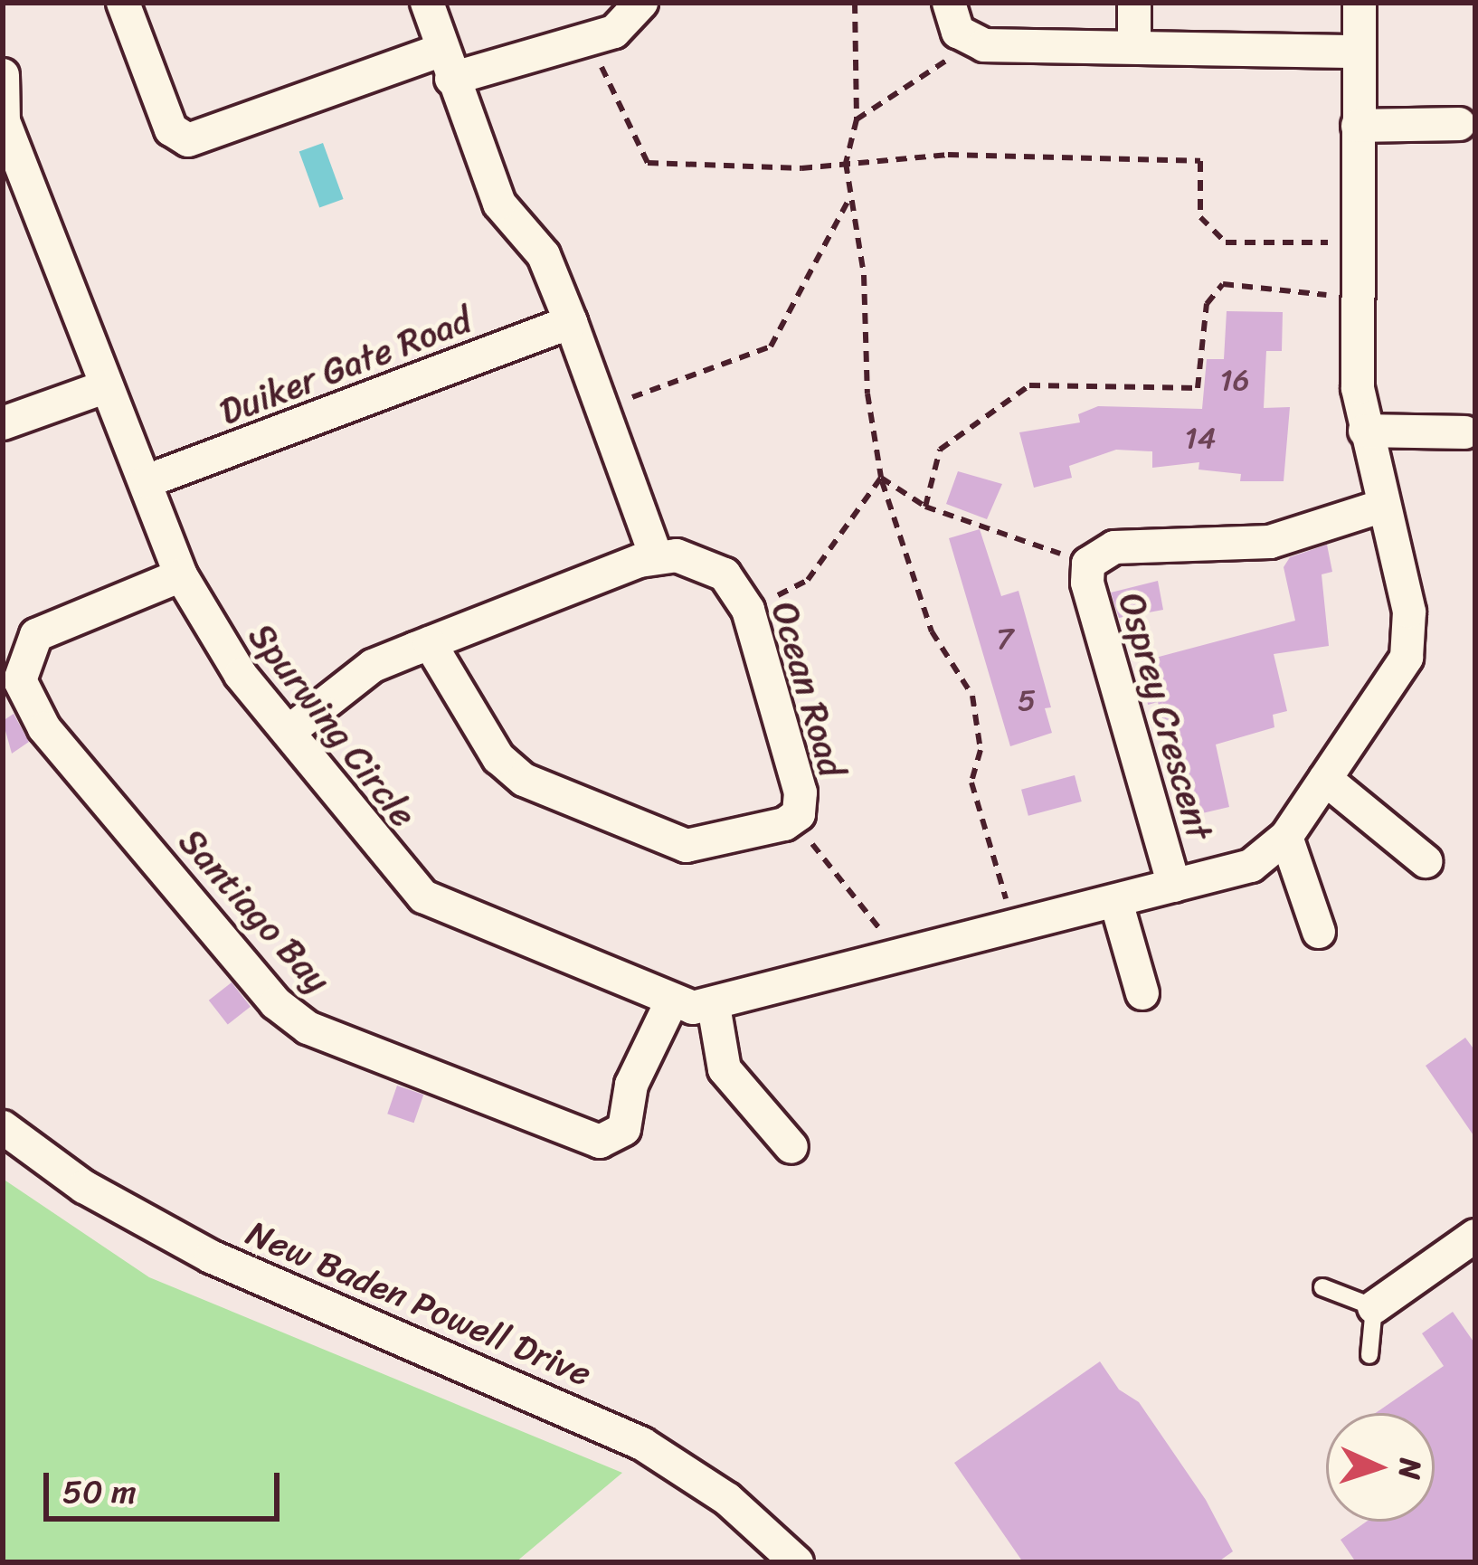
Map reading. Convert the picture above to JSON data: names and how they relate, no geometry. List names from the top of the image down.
{
  "streets": {
    "street": [
      "Duiker Gate Road",
      "Ocean Road",
      "Osprey Crescent",
      "Spurwing Circle",
      "Santiago Bay",
      "New Baden Powell Drive"
    ]
  },
  "crossings": [
    ["Duiker Gate Road", "Spurwing Circle"],
    ["Osprey Crescent", "Spurwing Circle"],
    ["Spurwing Circle", "Santiago Bay"]
  ],
  "house_numbers": [
    "16",
    "14",
    "7",
    "5"
  ],
  "scale_bar": "50 m",
  "north": "right"
}
